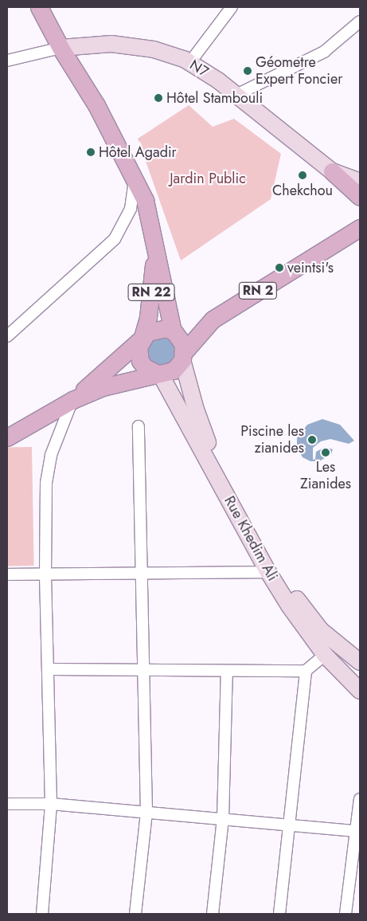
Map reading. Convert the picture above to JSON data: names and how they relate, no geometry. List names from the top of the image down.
{
  "streets": {
    "main road": [
      "N7",
      "RN 2",
      "RN 22",
      "Rue Khedim Ali"
    ]
  },
  "crossings": [
    ["N7", "RN 22"],
    ["RN 2", "RN 22"],
    ["RN 2", "Rue Khedim Ali"],
    ["RN 22", "Rue Khedim Ali"]
  ],
  "parks": ["Jardin Public"],
  "places": [
    "Géometre Expert Foncier",
    "Hôtel Stambouli",
    "Hôtel Agadir",
    "Chekchou",
    "veintsi's",
    "Piscine les zianides",
    "Les Zianides"
  ]
}
